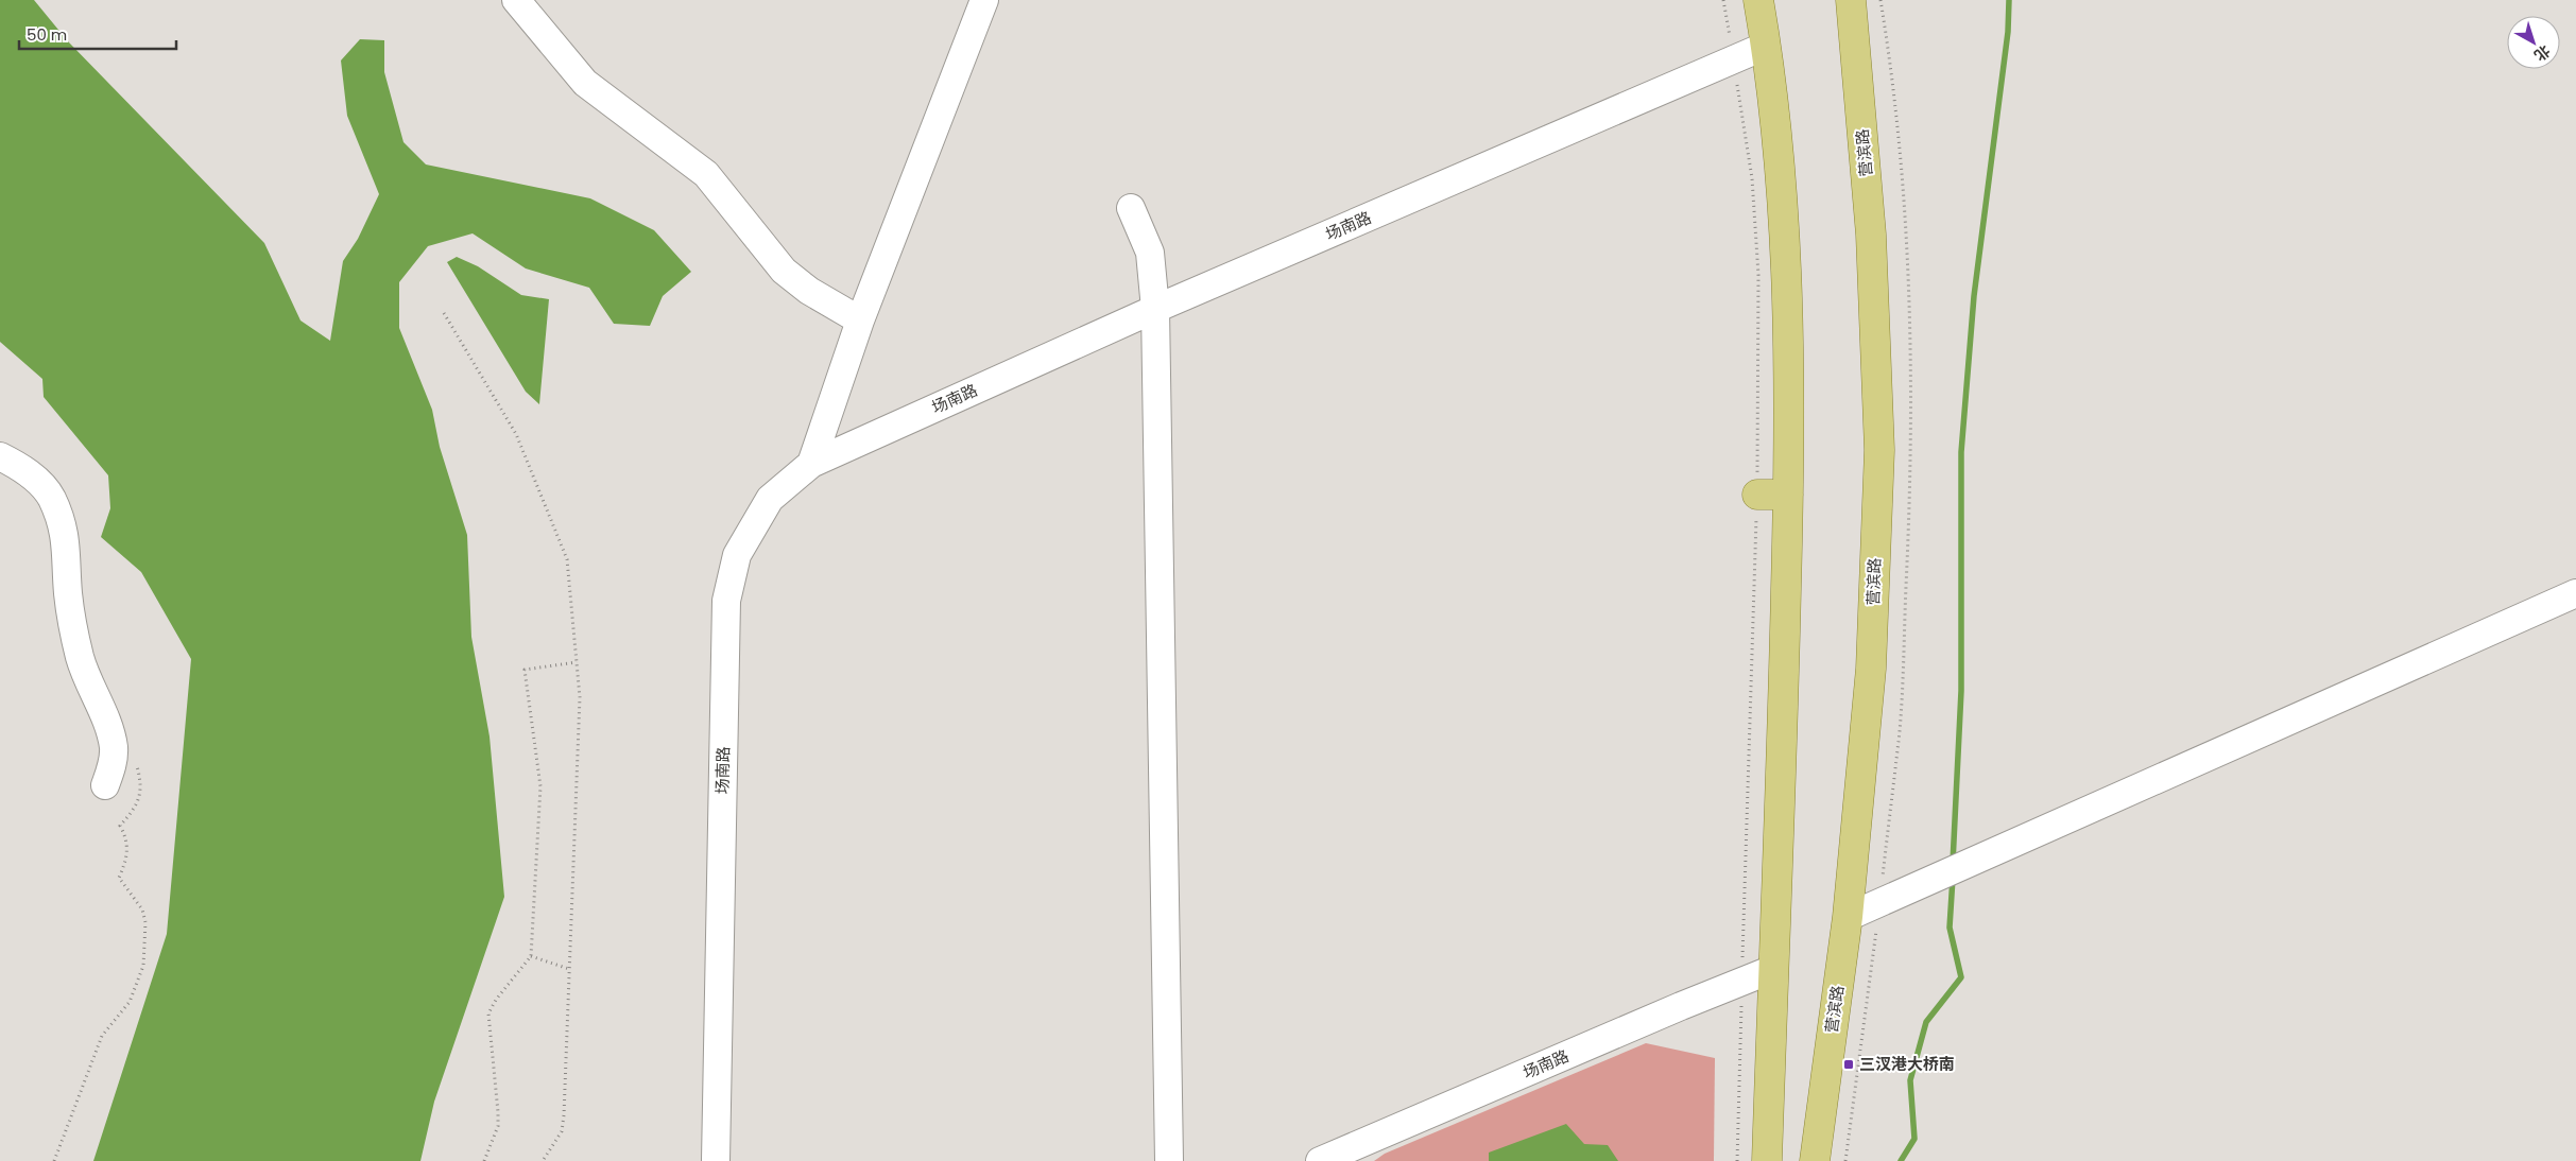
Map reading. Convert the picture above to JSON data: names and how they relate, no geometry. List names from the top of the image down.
{
  "streets": {
    "main road": ["营滨路"],
    "street": ["场南路"]
  },
  "places": {
    "transit": ["三汊港大桥南"]
  },
  "scale_bar": "50 m",
  "north": "bottom right"
}
